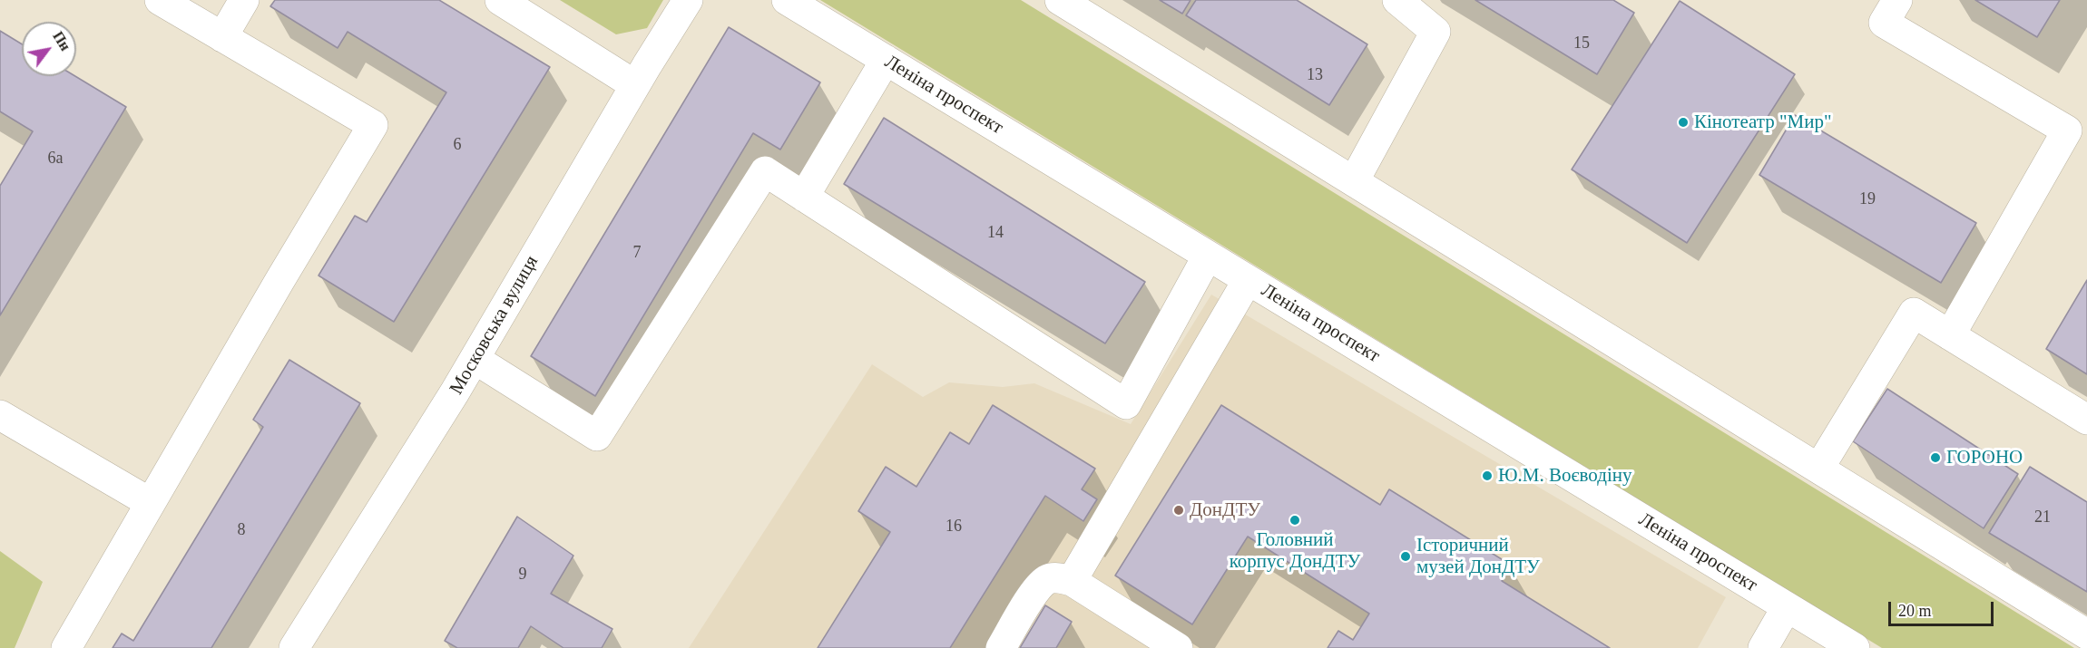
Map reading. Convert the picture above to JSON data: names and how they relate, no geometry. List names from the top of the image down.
{
  "streets": {
    "street": ["Леніна проспект", "Московська вулиця"]
  },
  "places": [
    "Кінотеатр \"Мир\"",
    "ГОРОНО",
    "Ю.М. Воєводіну",
    "ДонДТУ",
    "Головний корпус ДонДТУ",
    "Історичний музей ДонДТУ"
  ],
  "house_numbers": [
    "15",
    "13",
    "6",
    "6а",
    "19",
    "14",
    "7",
    "21",
    "16",
    "8",
    "9"
  ],
  "scale_bar": "20 m",
  "north": "top right"
}
